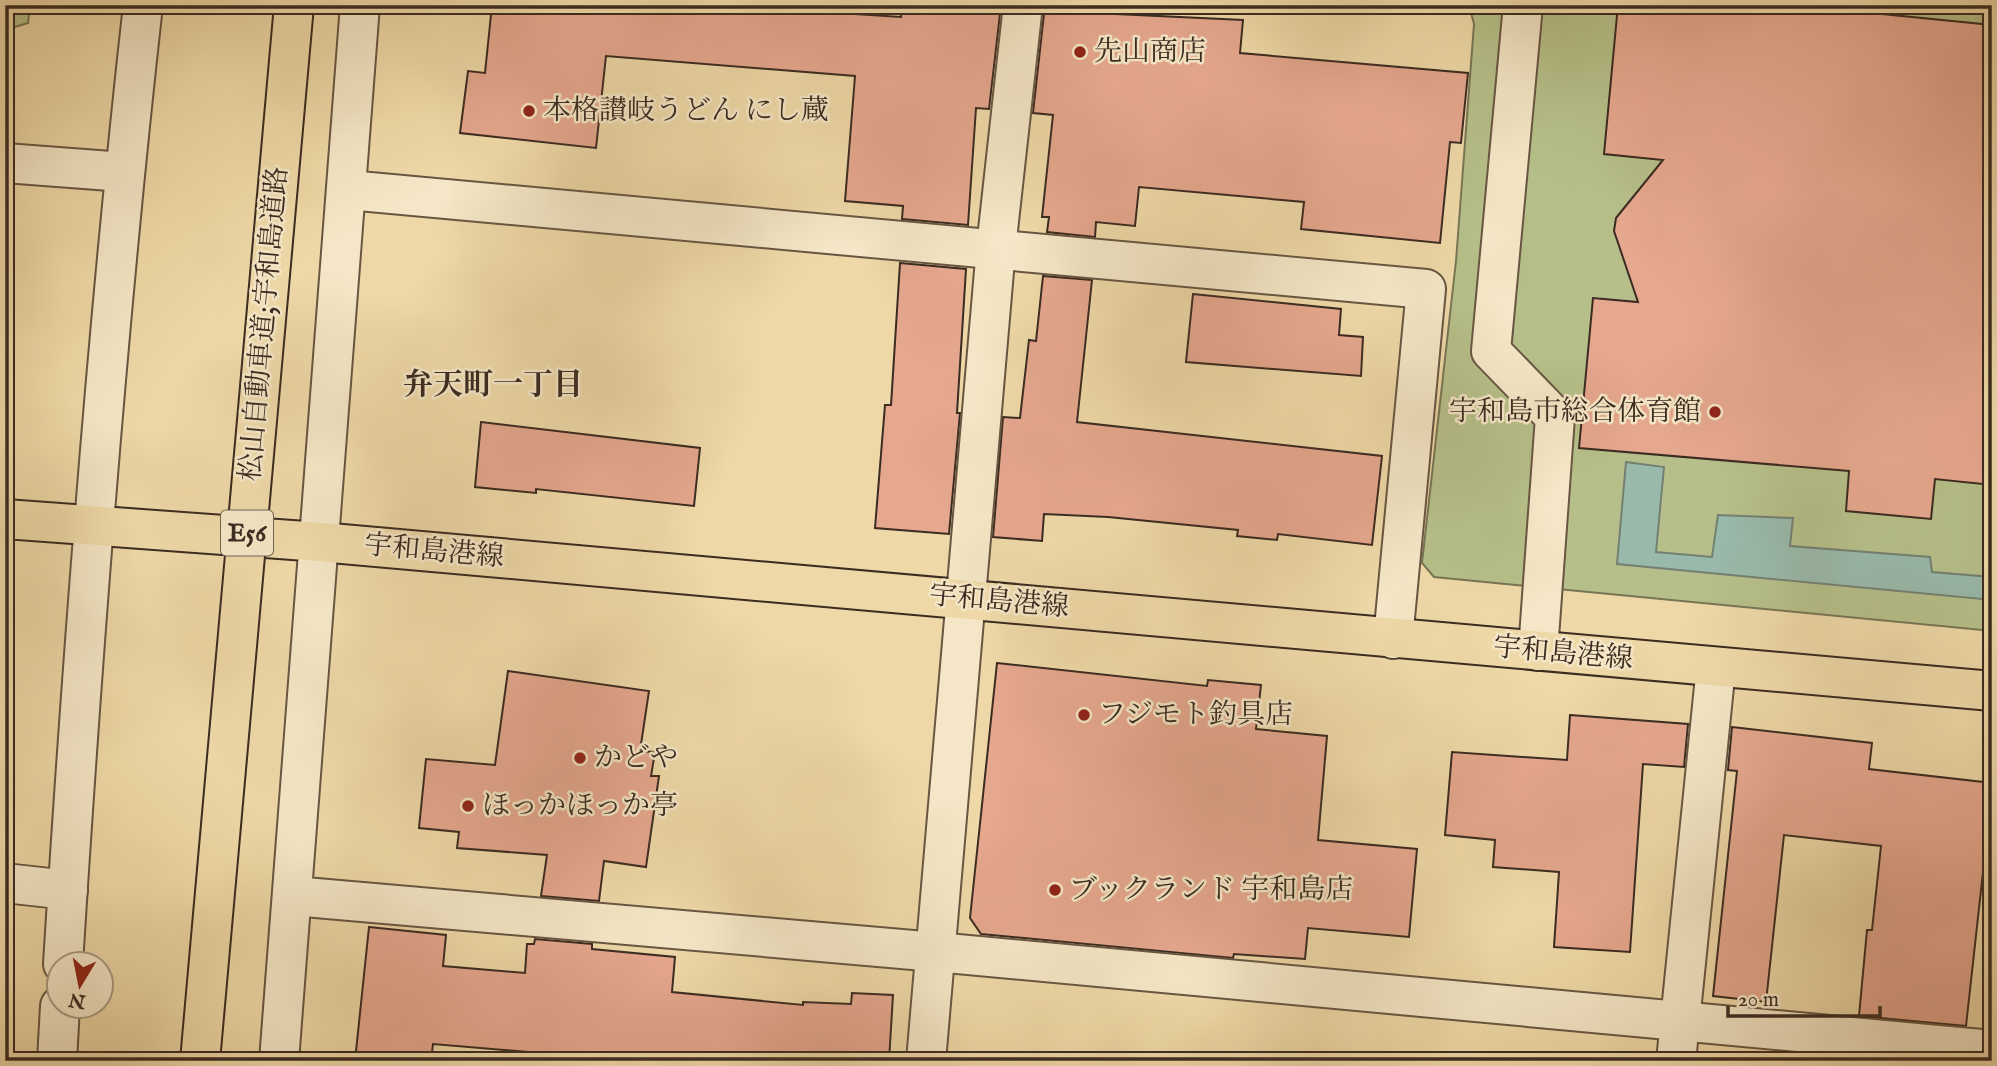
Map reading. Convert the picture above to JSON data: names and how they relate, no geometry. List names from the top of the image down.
{
  "streets": {
    "main road": ["松山自動車道;宇和島道路", "E56", "宇和島港線"]
  },
  "districts": ["弁天町一丁目"],
  "places": [
    "先山商店",
    "本格讃岐うどん にし蔵",
    "宇和島市総合体育館",
    "フジモト釣具店",
    "かどや",
    "ほっかほっか亭",
    "ブックランド 宇和島店"
  ],
  "scale_bar": "20 m",
  "north": "bottom"
}
